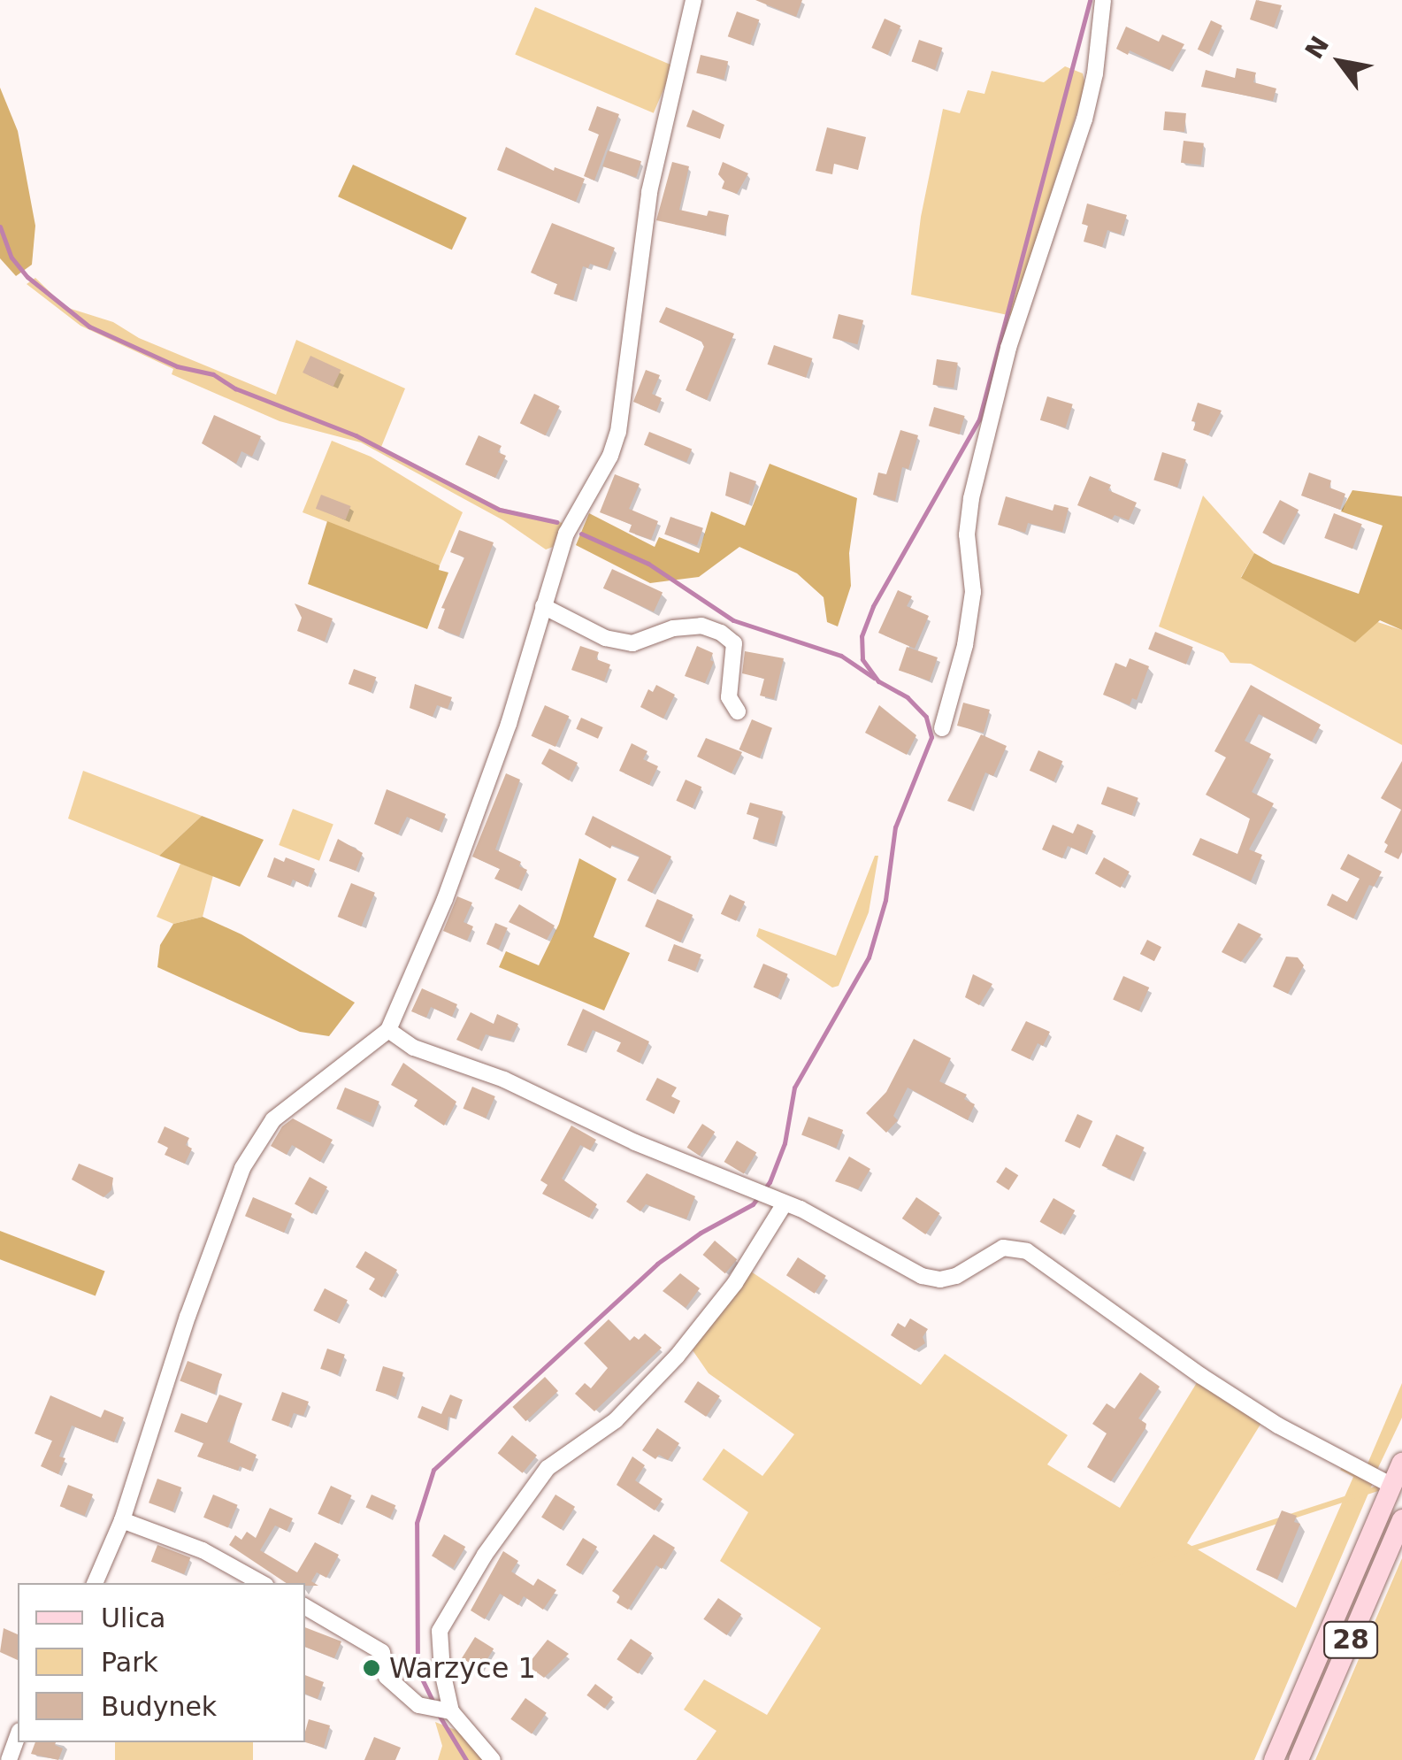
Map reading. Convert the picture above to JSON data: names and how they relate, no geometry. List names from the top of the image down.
{
  "streets": {
    "main road": ["28"]
  },
  "places": ["Warzyce 1"],
  "legend": ["Ulica", "Park", "Budynek"],
  "north": "top left"
}
